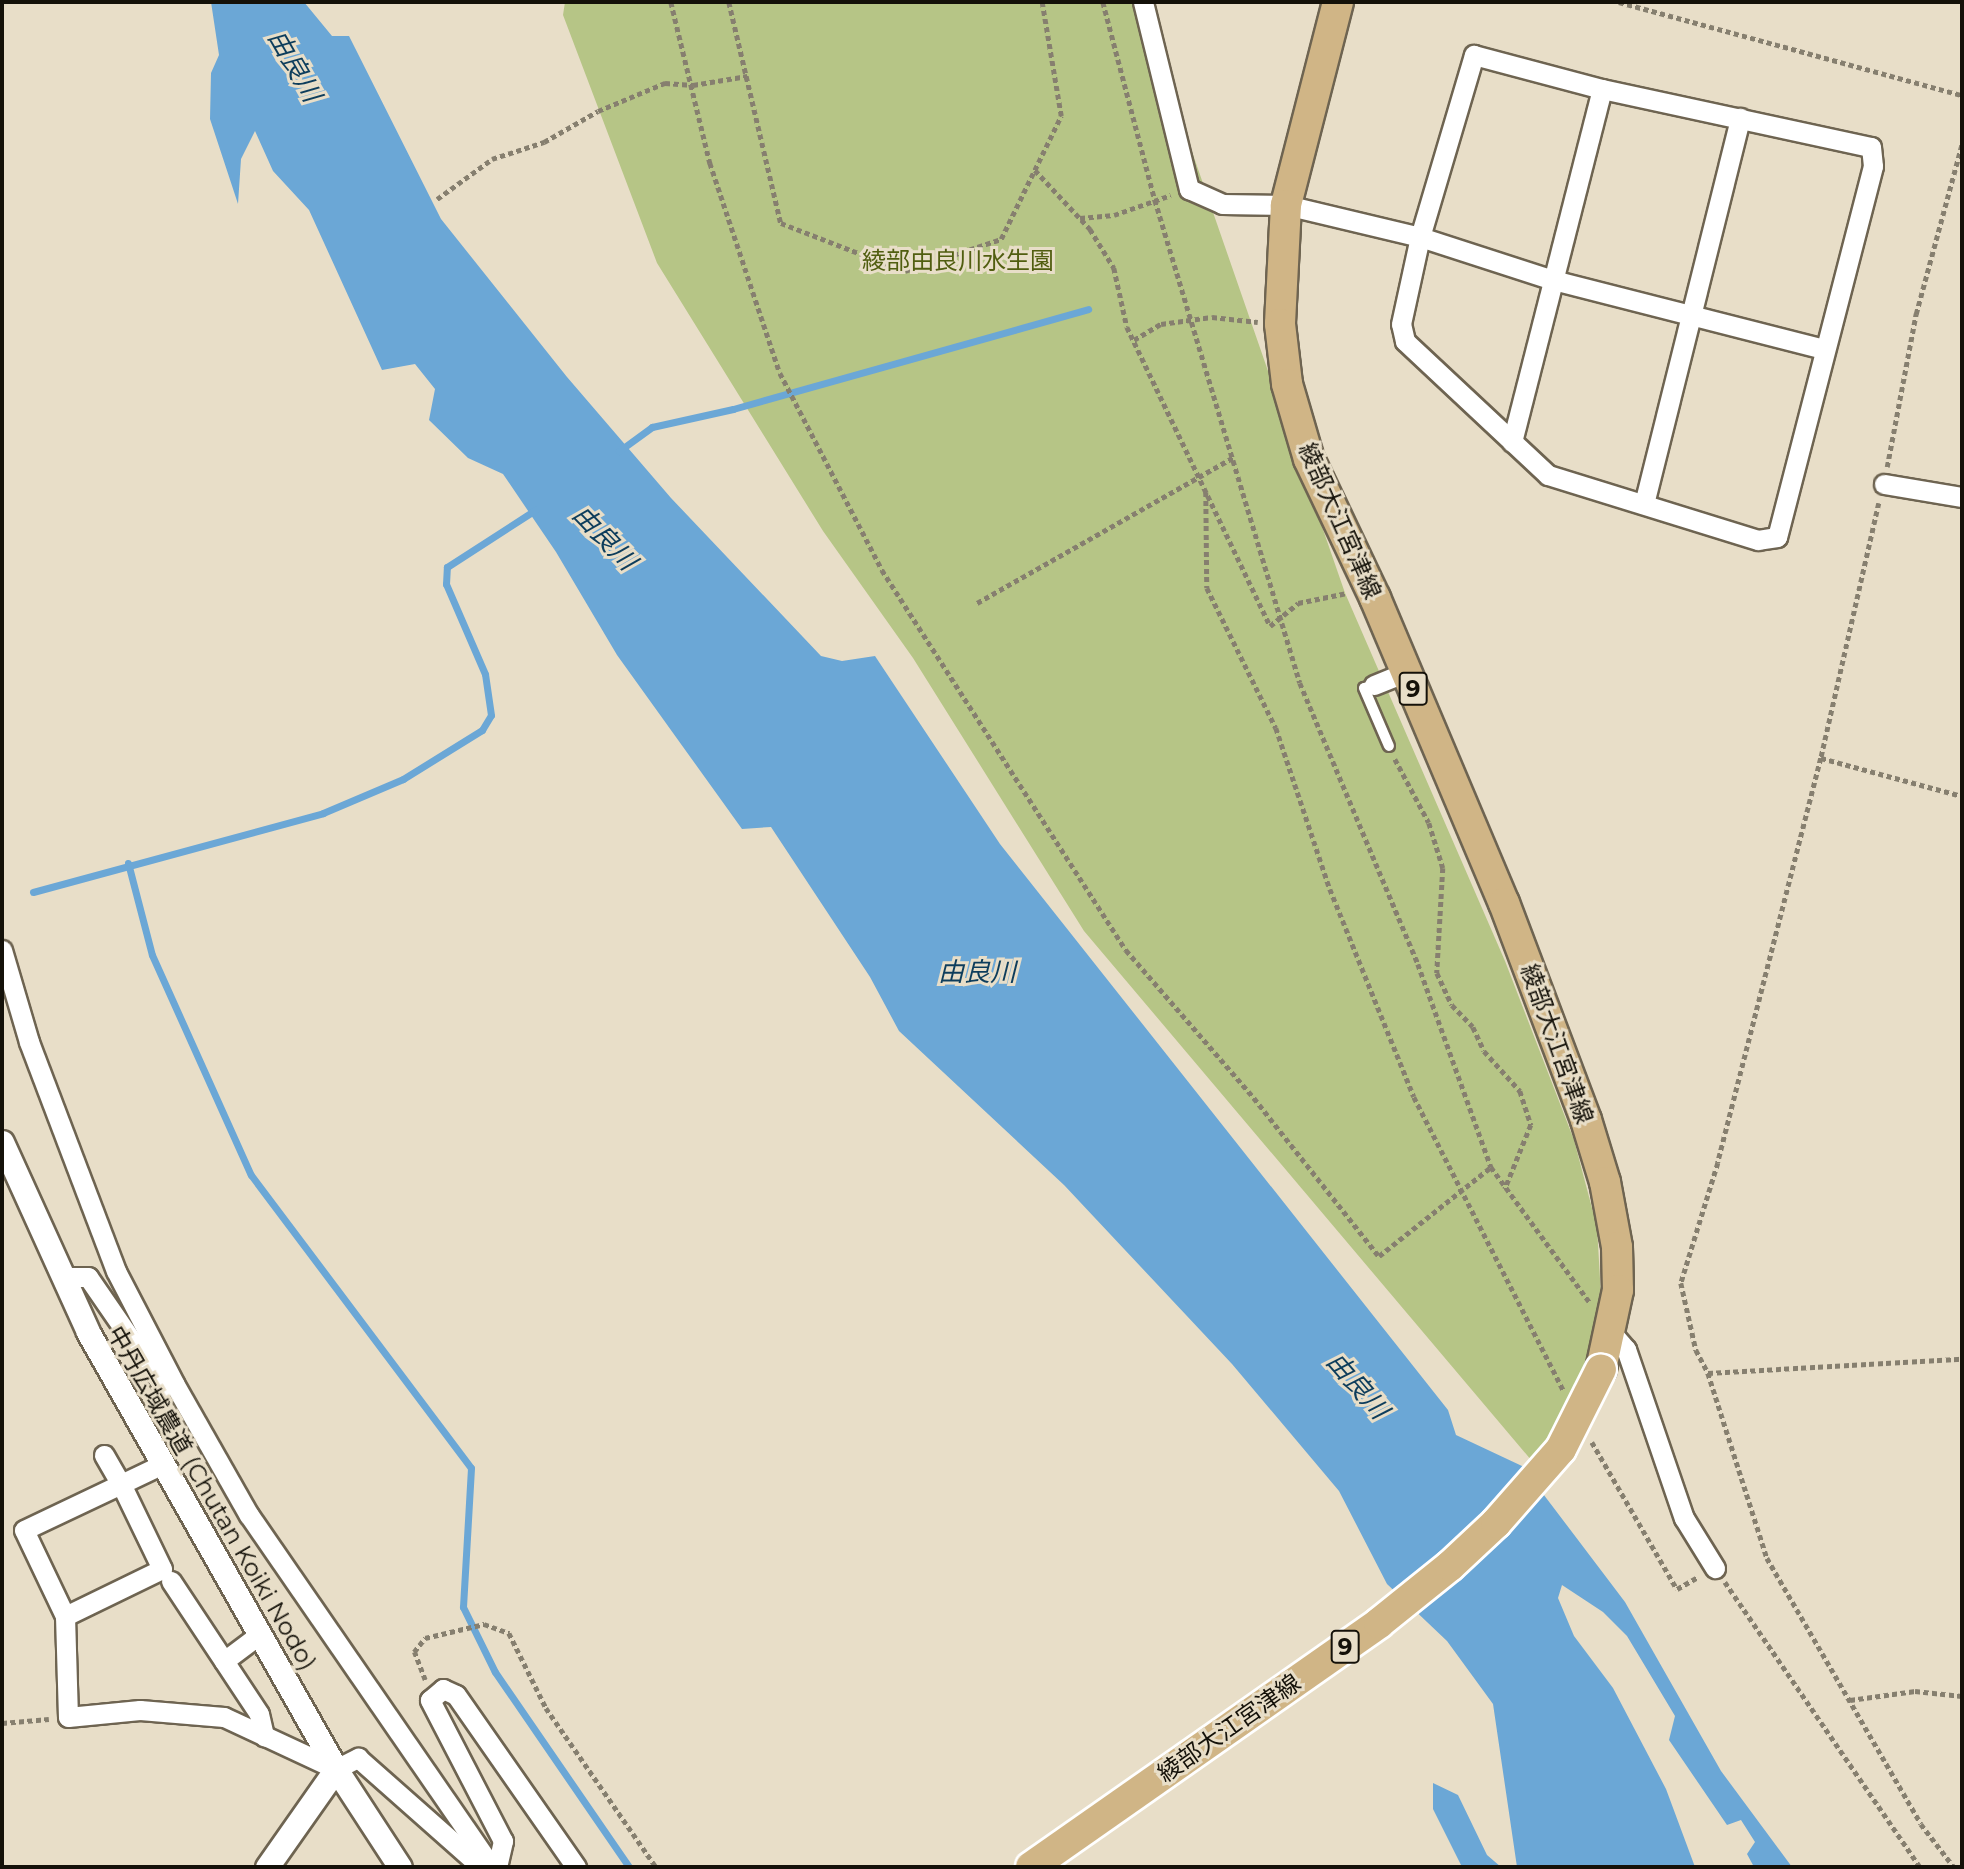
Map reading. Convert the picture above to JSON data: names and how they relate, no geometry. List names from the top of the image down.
{
  "streets": {
    "main road": ["綾部大江宮津線", "9"],
    "street": ["中丹広域農道 (Chutan Koiki Nodo)"]
  },
  "water": ["由良川"],
  "parks": ["綾部由良川水生園"]
}
